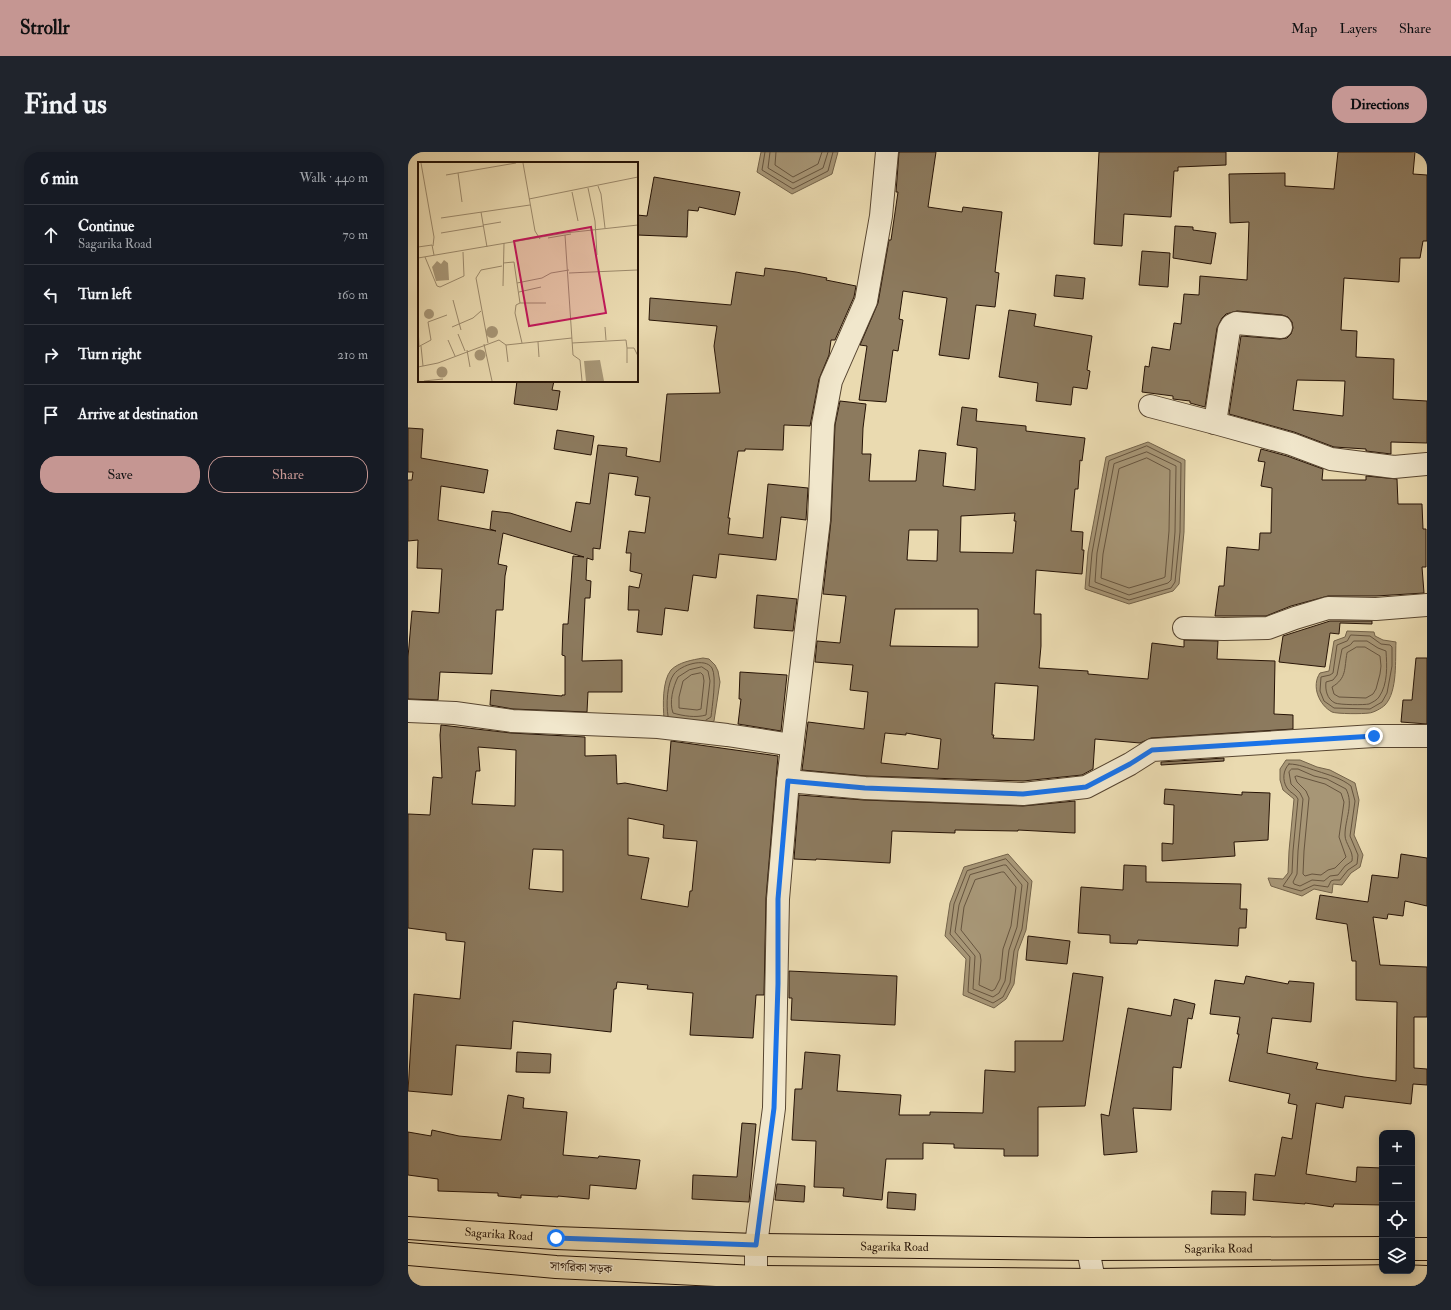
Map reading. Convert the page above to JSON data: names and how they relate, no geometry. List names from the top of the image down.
{
  "streets": {
    "main road": ["Sagarika Road", "সাগরিকা সড়ক"]
  },
  "page": {
    "header": "Strollr",
    "nav": ["Map", "Layers", "Share"],
    "buttons": [
      "Directions",
      ["Save", "Share"]
    ],
    "title": "Find us",
    "heading": ["6 min", "Walk · 440 m"],
    "list": [
      ["Continue", "Sagarika Road", "70 m"],
      ["Turn left", "160 m"],
      ["Turn right", "210 m"],
      "Arrive at destination"
    ],
    "map_buttons": ["+", "−"]
  }
}
